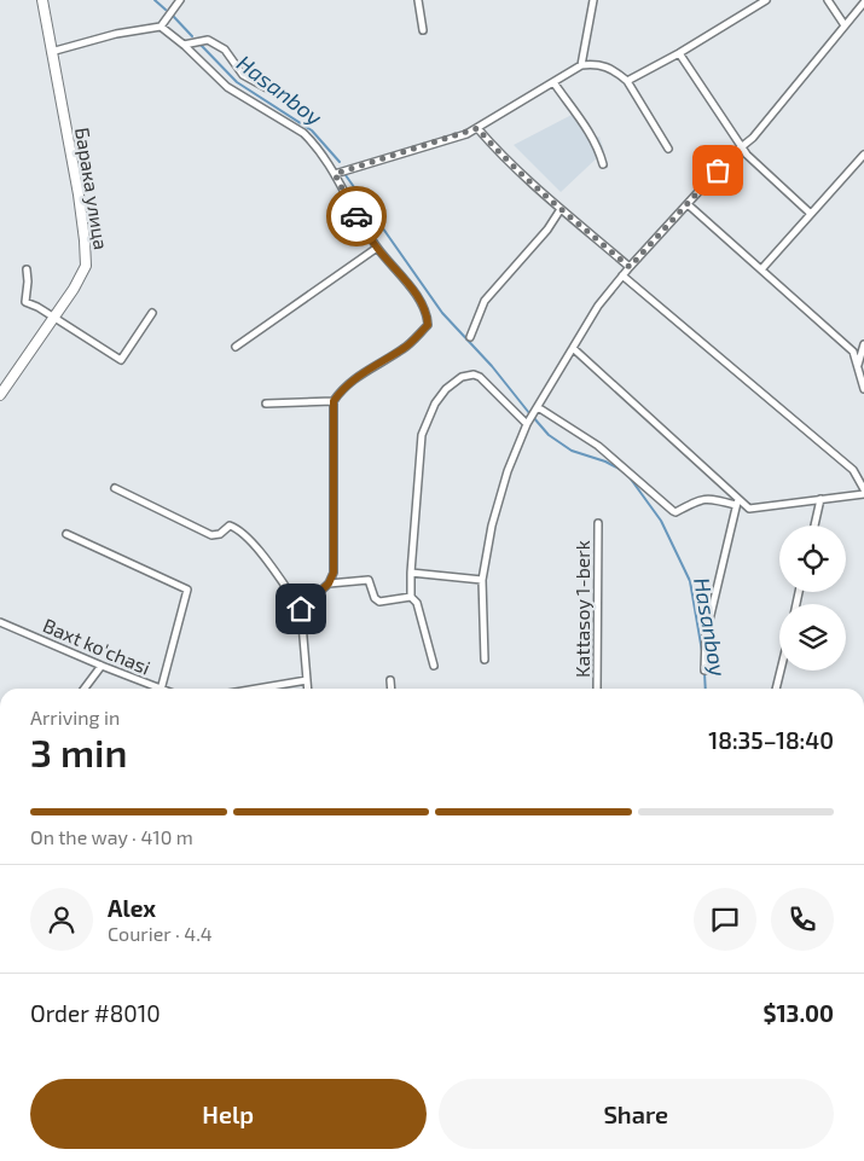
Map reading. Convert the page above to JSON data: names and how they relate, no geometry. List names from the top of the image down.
{
  "streets": {
    "main road": ["Барака улица"],
    "street": ["Kattasoy 1-berk", "Baxt ko'chasi"]
  },
  "water": ["Hasanboy"],
  "page": {
    "heading": ["3 min", "Arriving in", "18:35–18:40"],
    "panel": [
      "Alex",
      "Courier · 4.4",
      "Order #8010",
      "$13.00"
    ],
    "bar": "On the way · 410 m",
    "buttons": ["Help", "Share"]
  }
}
